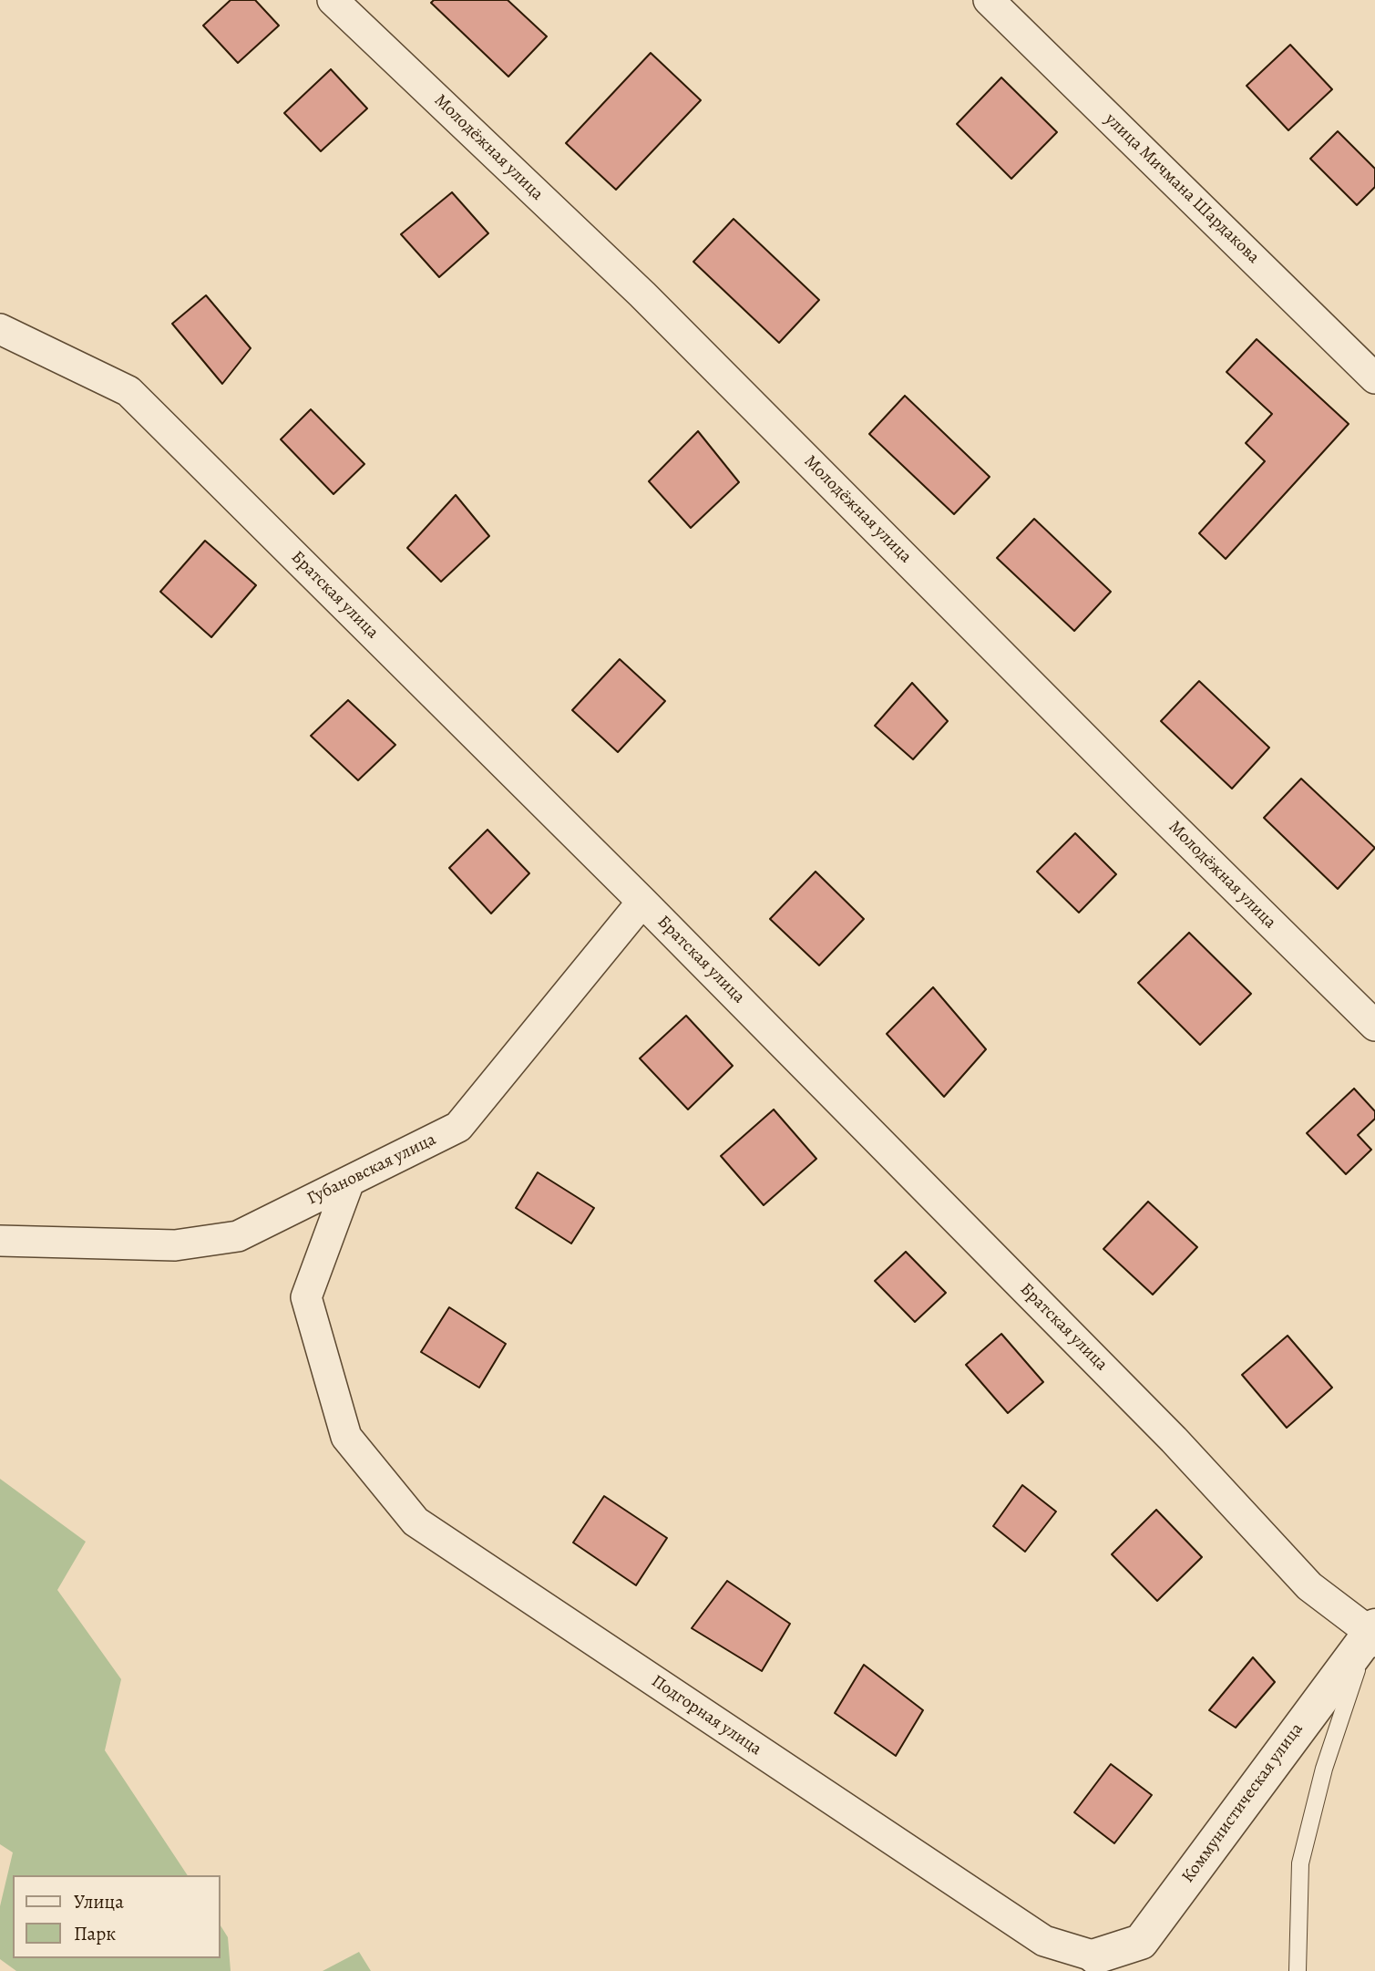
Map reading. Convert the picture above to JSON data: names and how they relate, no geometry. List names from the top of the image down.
{
  "streets": {
    "street": [
      "Молодёжная улица",
      "улица Мичмана Шардакова",
      "Братская улица",
      "Губановская улица",
      "Подгорная улица",
      "Коммунистическая улица"
    ]
  },
  "crossings": [
    ["Братская улица", "Губановская улица"],
    ["Братская улица", "Коммунистическая улица"],
    ["Губановская улица", "Подгорная улица"],
    ["Подгорная улица", "Коммунистическая улица"]
  ],
  "legend": ["Улица", "Парк"]
}
